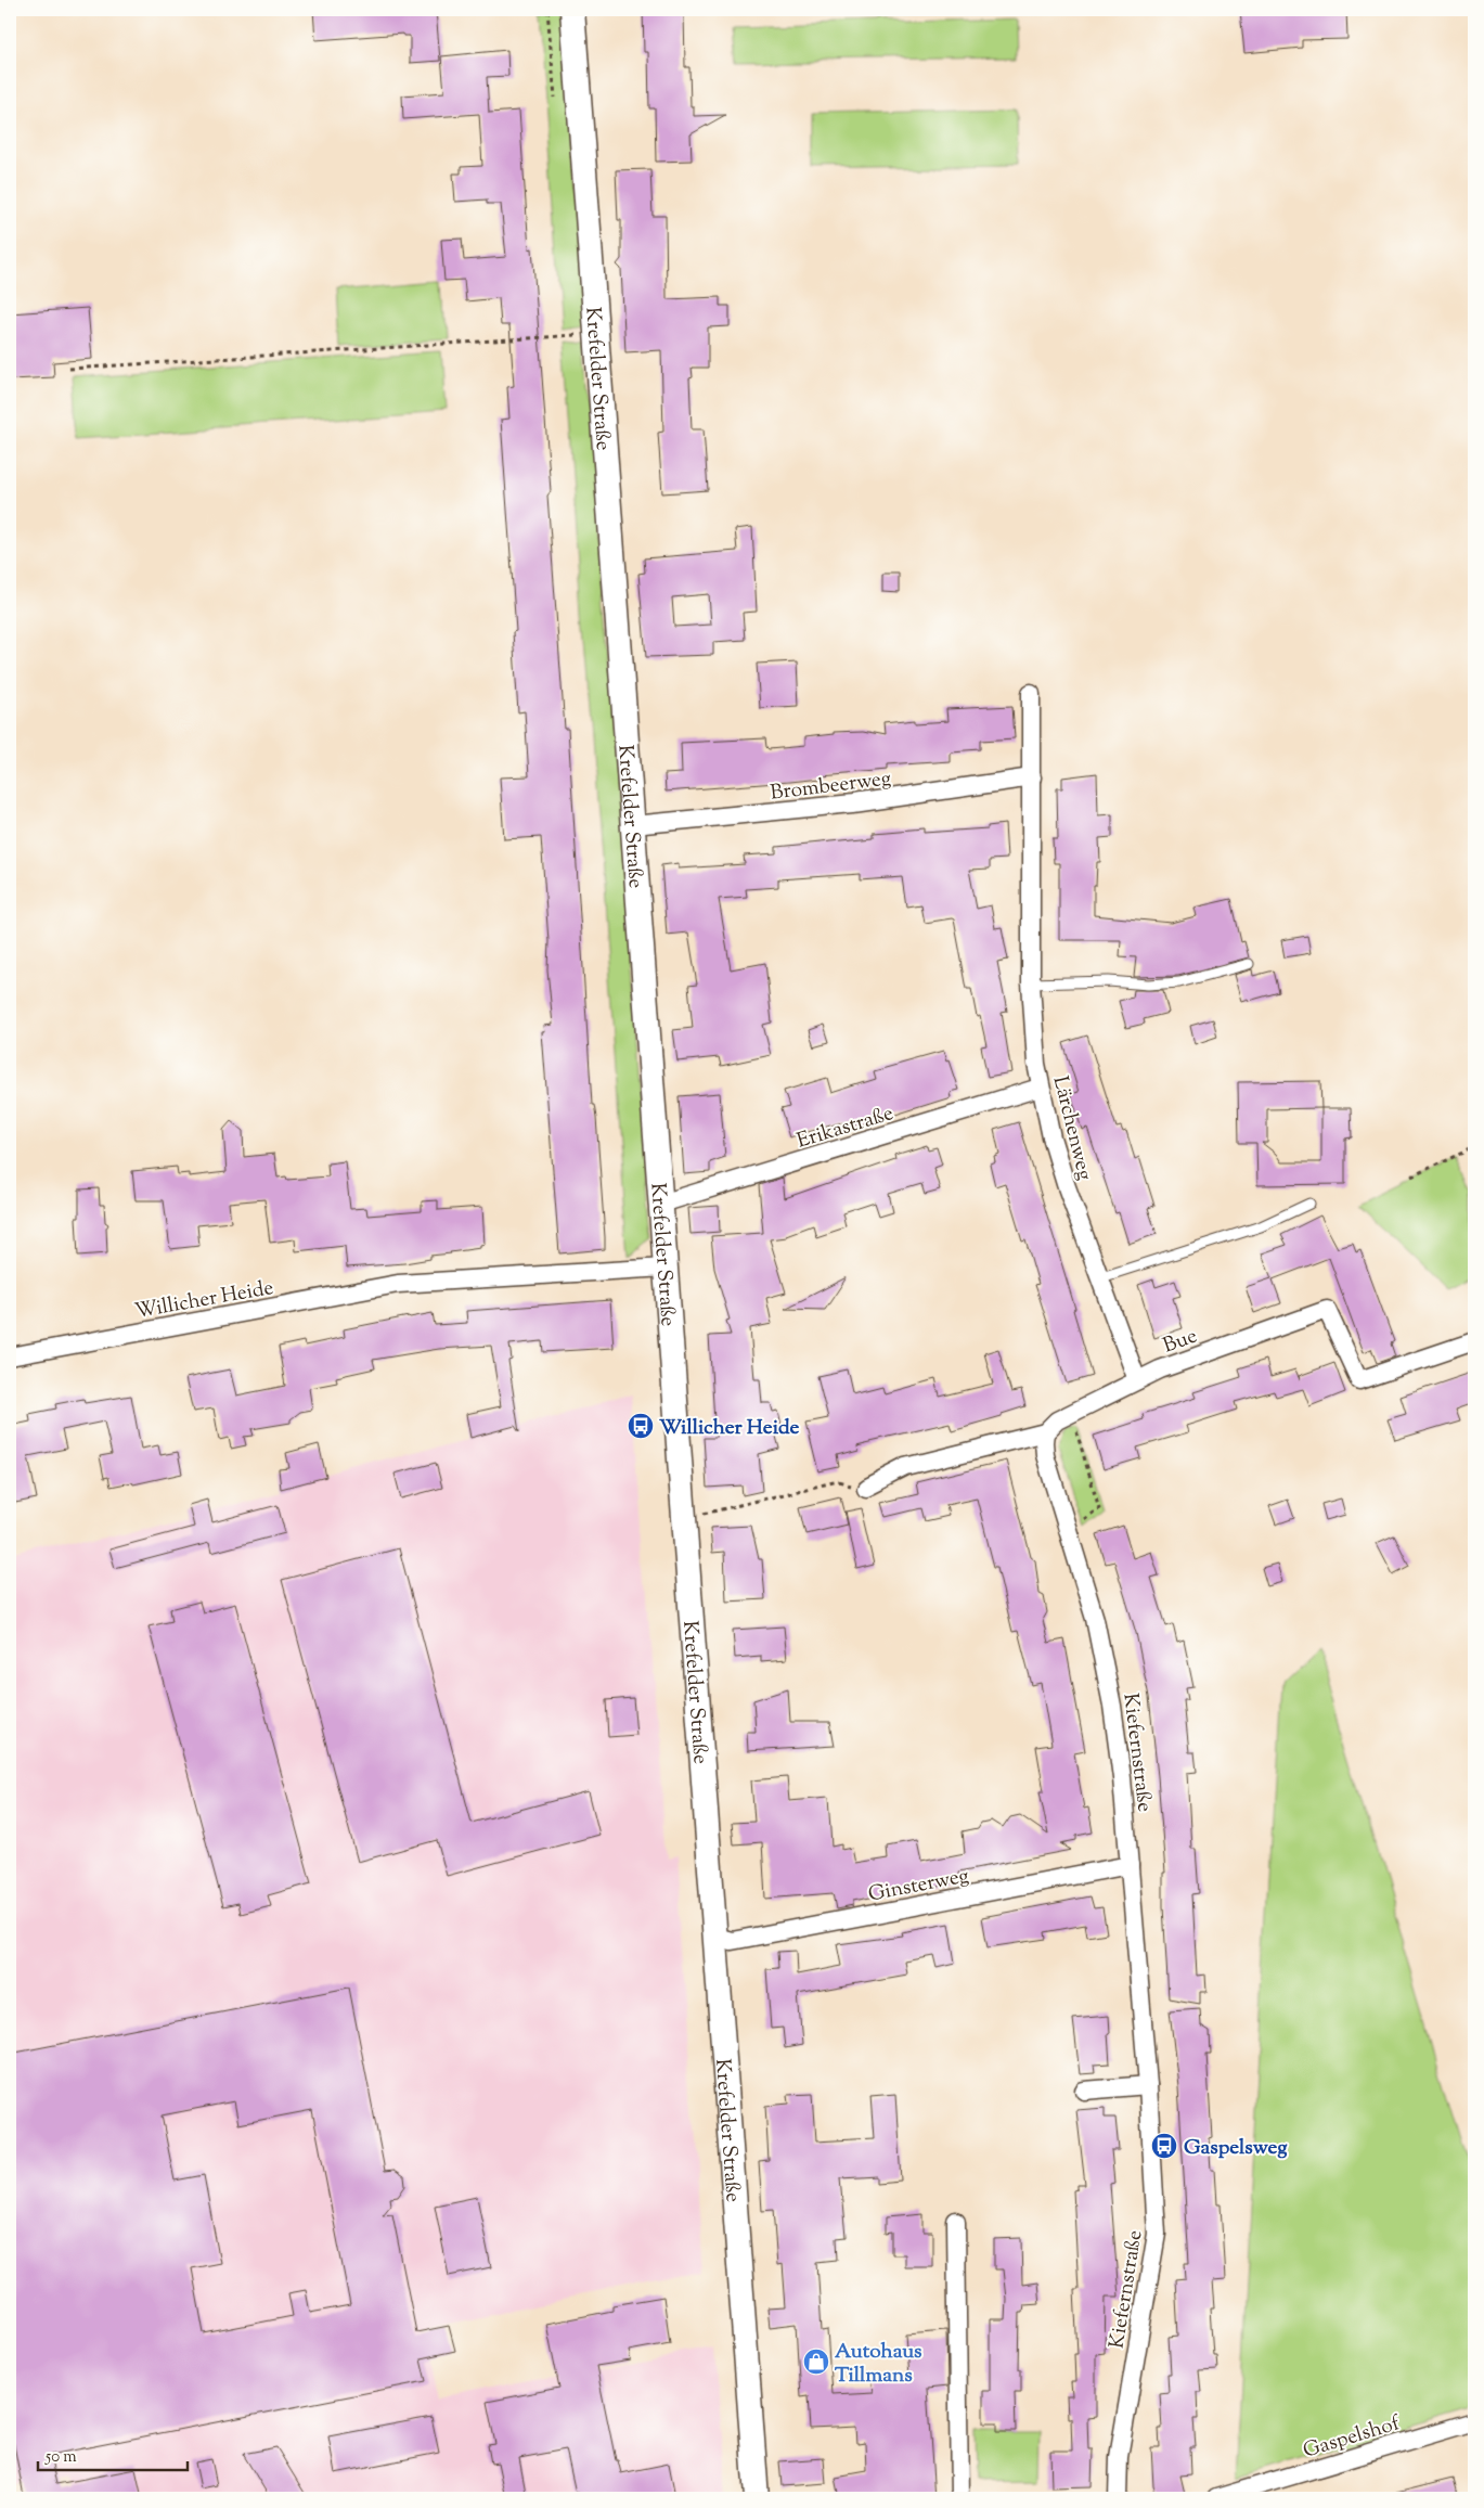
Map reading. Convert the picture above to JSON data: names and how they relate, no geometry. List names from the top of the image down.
{
  "streets": {
    "main road": ["Krefelder Straße"],
    "street": [
      "Brombeerweg",
      "Erikastraße",
      "Lärchenweg",
      "Willicher Heide",
      "Bue",
      "Kiefernstraße",
      "Ginsterweg",
      "Gaspelshof"
    ]
  },
  "crossings": [
    ["Krefelder Straße", "Brombeerweg"],
    ["Krefelder Straße", "Erikastraße"],
    ["Krefelder Straße", "Willicher Heide"],
    ["Krefelder Straße", "Ginsterweg"],
    ["Brombeerweg", "Lärchenweg"],
    ["Erikastraße", "Lärchenweg"],
    ["Lärchenweg", "Bue"],
    ["Bue", "Kiefernstraße"],
    ["Kiefernstraße", "Ginsterweg"]
  ],
  "places": {
    "bus stop": ["Willicher Heide", "Gaspelsweg"],
    "shop": ["Autohaus Tillmans"]
  },
  "scale_bar": "50 m"
}
